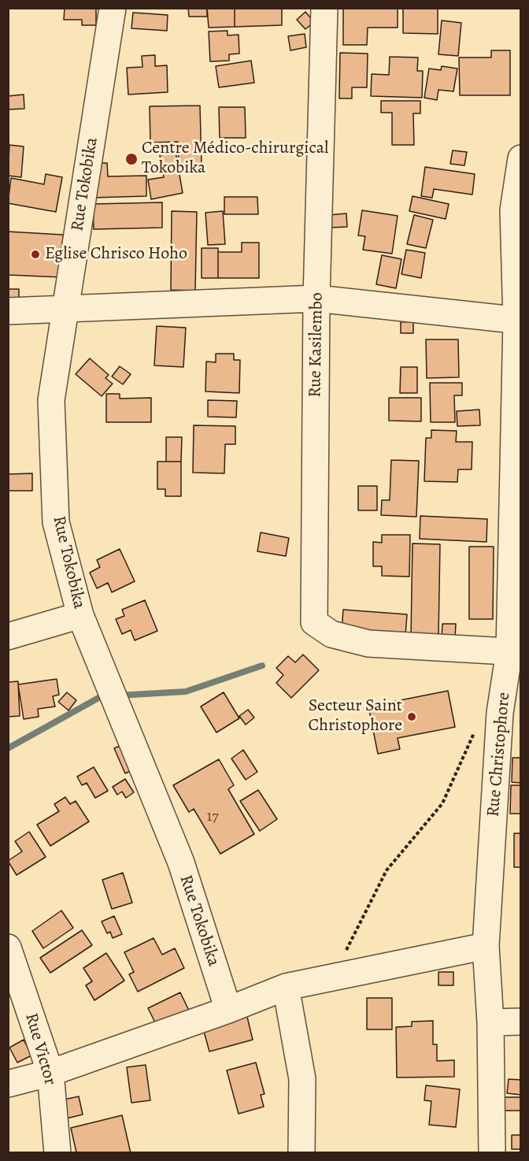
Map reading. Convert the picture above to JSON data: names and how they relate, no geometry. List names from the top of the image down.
{
  "streets": {
    "street": [
      "Rue Tokobika",
      "Rue Kasilembo",
      "Rue Christophore",
      "Rue Victor"
    ]
  },
  "crossings": [
    ["Rue Kasilembo", "Rue Christophore"]
  ],
  "places": ["Centre Médico-chirurgical Tokobika", "Eglise Chrisco Hoho", "Secteur Saint Christophore"],
  "house_numbers": ["17"]
}
